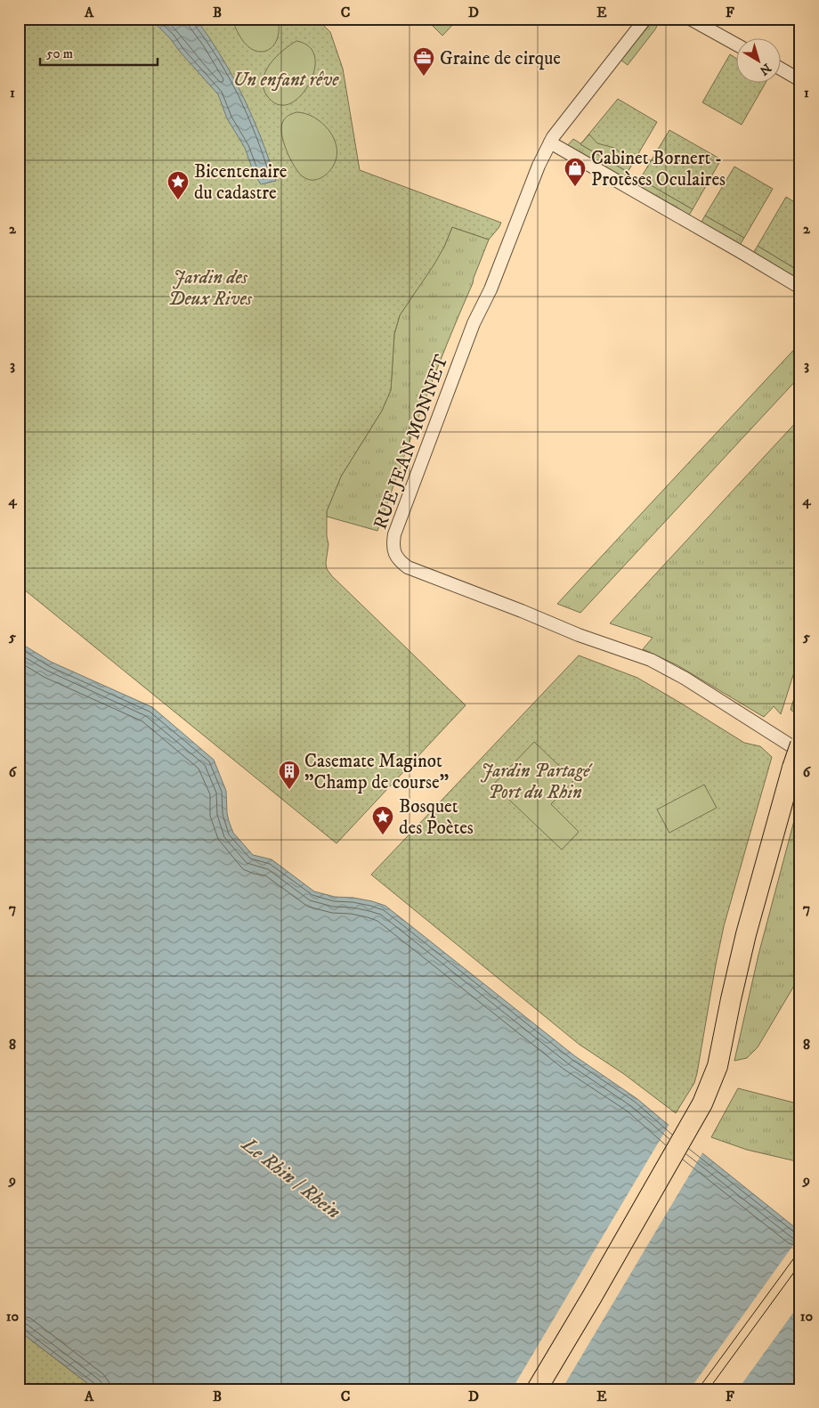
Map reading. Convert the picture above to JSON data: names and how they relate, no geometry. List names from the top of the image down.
{
  "streets": {
    "street": ["RUE JEAN MONNET"]
  },
  "water": ["Le Rhin / Rhein"],
  "parks": ["Un enfant rêve", "Jardin des Deux Rives", "Jardin Partagé Port du Rhin"],
  "places": {
    "office": ["Graine de cirque"],
    "shop": ["Cabinet Bornert - Protèses Oculaires"],
    "place": ["Bicentenaire du cadastre", "Bosquet des Poètes"],
    "building": ["Casemate Maginot \"Champ de course\""]
  },
  "scale_bar": "50 m",
  "north": "bottom right",
  "grid": {
    "columns": [
      "A",
      "B",
      "C",
      "D",
      "E",
      "F"
    ],
    "rows": [
      "1",
      "2",
      "3",
      "4",
      "5",
      "6",
      "7",
      "8",
      "9",
      "10"
    ]
  }
}
